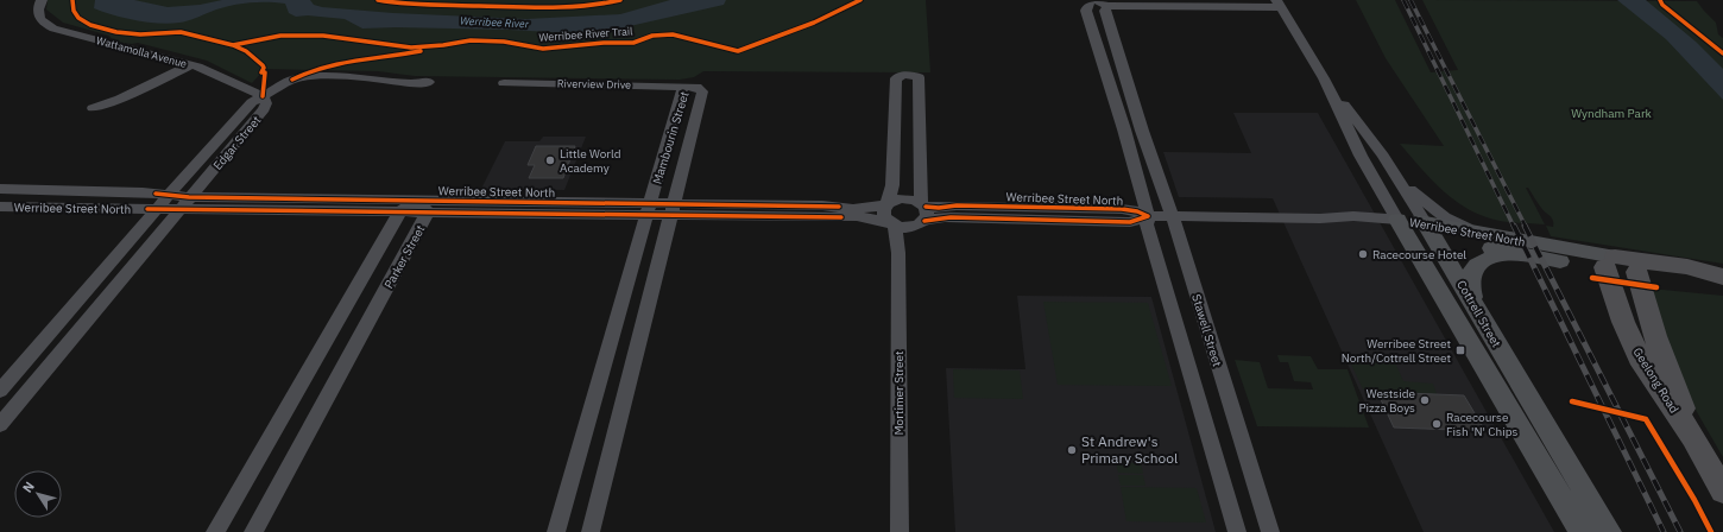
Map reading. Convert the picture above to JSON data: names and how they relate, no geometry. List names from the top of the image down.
{
  "streets": {
    "highway": ["Geelong Road"],
    "main road": ["Werribee Street North", "Cottrell Street"],
    "street": [
      "Wattamolla Avenue",
      "Riverview Drive",
      "Mambourin Street",
      "Edgar Street",
      "Parker Street",
      "Stawell Street",
      "Mortimer Street"
    ],
    "cycle path": ["Werribee River Trail"]
  },
  "crossings": [
    ["Wattamolla Avenue", "Edgar Street"],
    ["Riverview Drive", "Mambourin Street"],
    ["Mambourin Street", "Werribee Street North"],
    ["Edgar Street", "Werribee Street North"],
    ["Werribee Street North", "Parker Street"],
    ["Werribee Street North", "Cottrell Street"],
    ["Werribee Street North", "Stawell Street"],
    ["Werribee Street North", "Geelong Road"],
    ["Werribee Street North", "Mortimer Street"]
  ],
  "water": ["Werribee River"],
  "parks": ["Wyndham Park"],
  "places": {
    "other": [
      "Little World Academy",
      "Racecourse Hotel",
      "Westside Pizza Boys",
      "Racecourse Fish 'N' Chips",
      "St Andrew's Primary School"
    ],
    "transit": ["Werribee Street North/Cottrell Street"]
  },
  "north": "top left"
}
